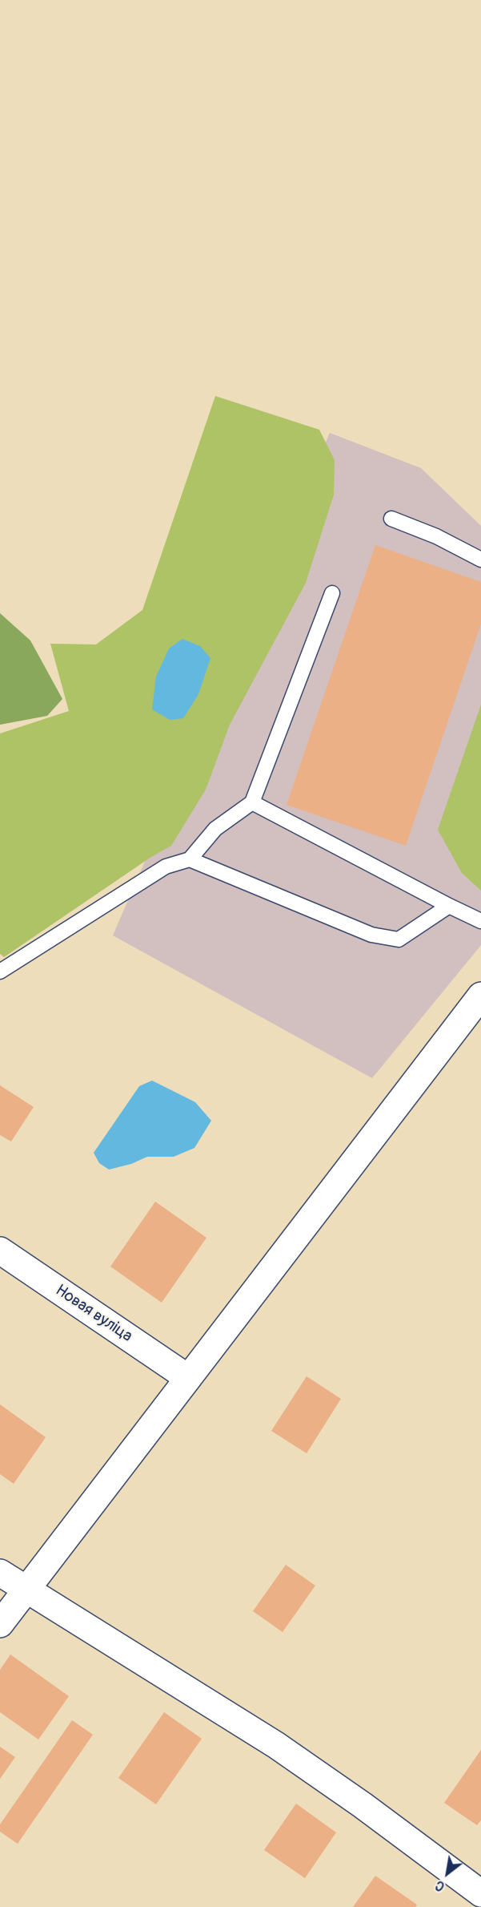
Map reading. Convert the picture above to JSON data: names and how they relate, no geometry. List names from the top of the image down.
{
  "streets": {
    "street": ["Новая вуліца"]
  },
  "north": "bottom left"
}
